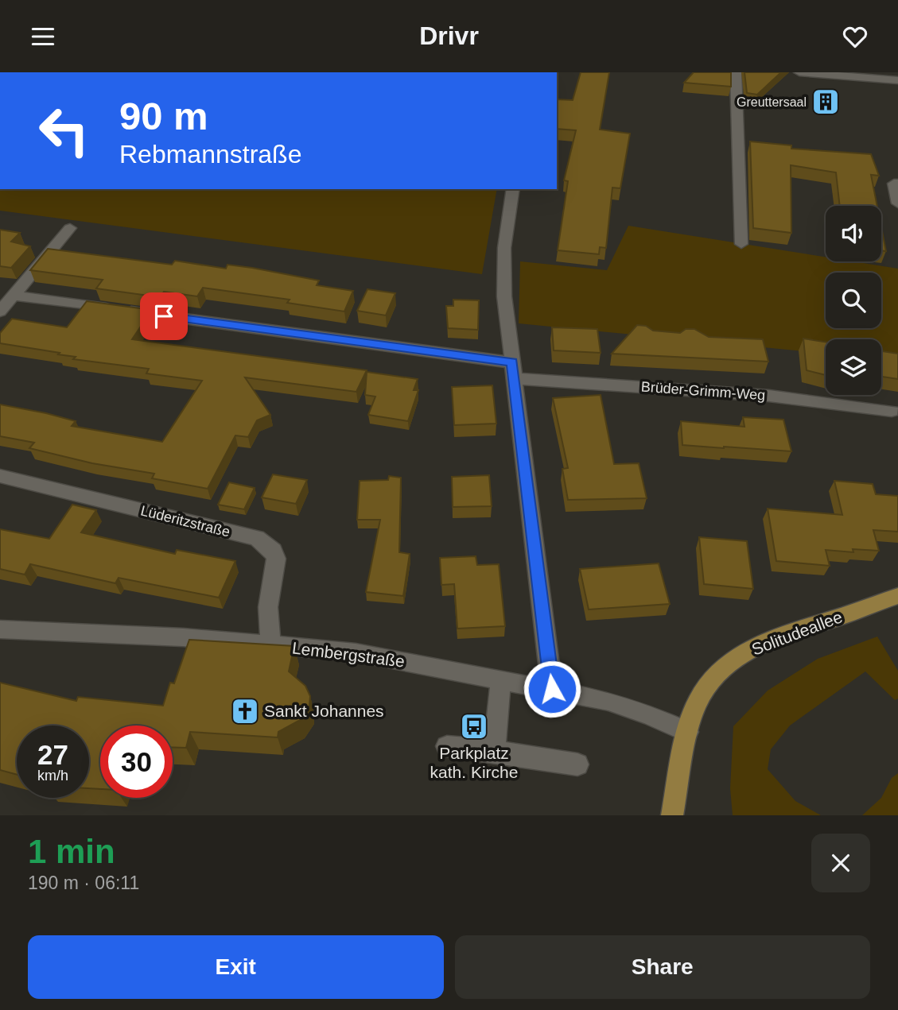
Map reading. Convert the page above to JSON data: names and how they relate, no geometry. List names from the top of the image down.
{
  "streets": {
    "main road": ["Solitudeallee"],
    "street": ["Brüder-Grimm-Weg", "Lüderitzstraße", "Lembergstraße"]
  },
  "crossings": [
    ["Lüderitzstraße", "Lembergstraße"],
    ["Solitudeallee", "Lembergstraße"]
  ],
  "places": {
    "building": ["Greuttersaal"],
    "church": ["Sankt Johannes"],
    "bus stop": ["Parkplatz kath. Kirche"]
  },
  "page": {
    "header": "Drivr",
    "turn": ["90 m", "Rebmannstraße"],
    "speed": "27 km/h",
    "limit": "30",
    "heading": ["1 min", "190 m · 06:11"],
    "buttons": ["Exit", "Share"]
  }
}
